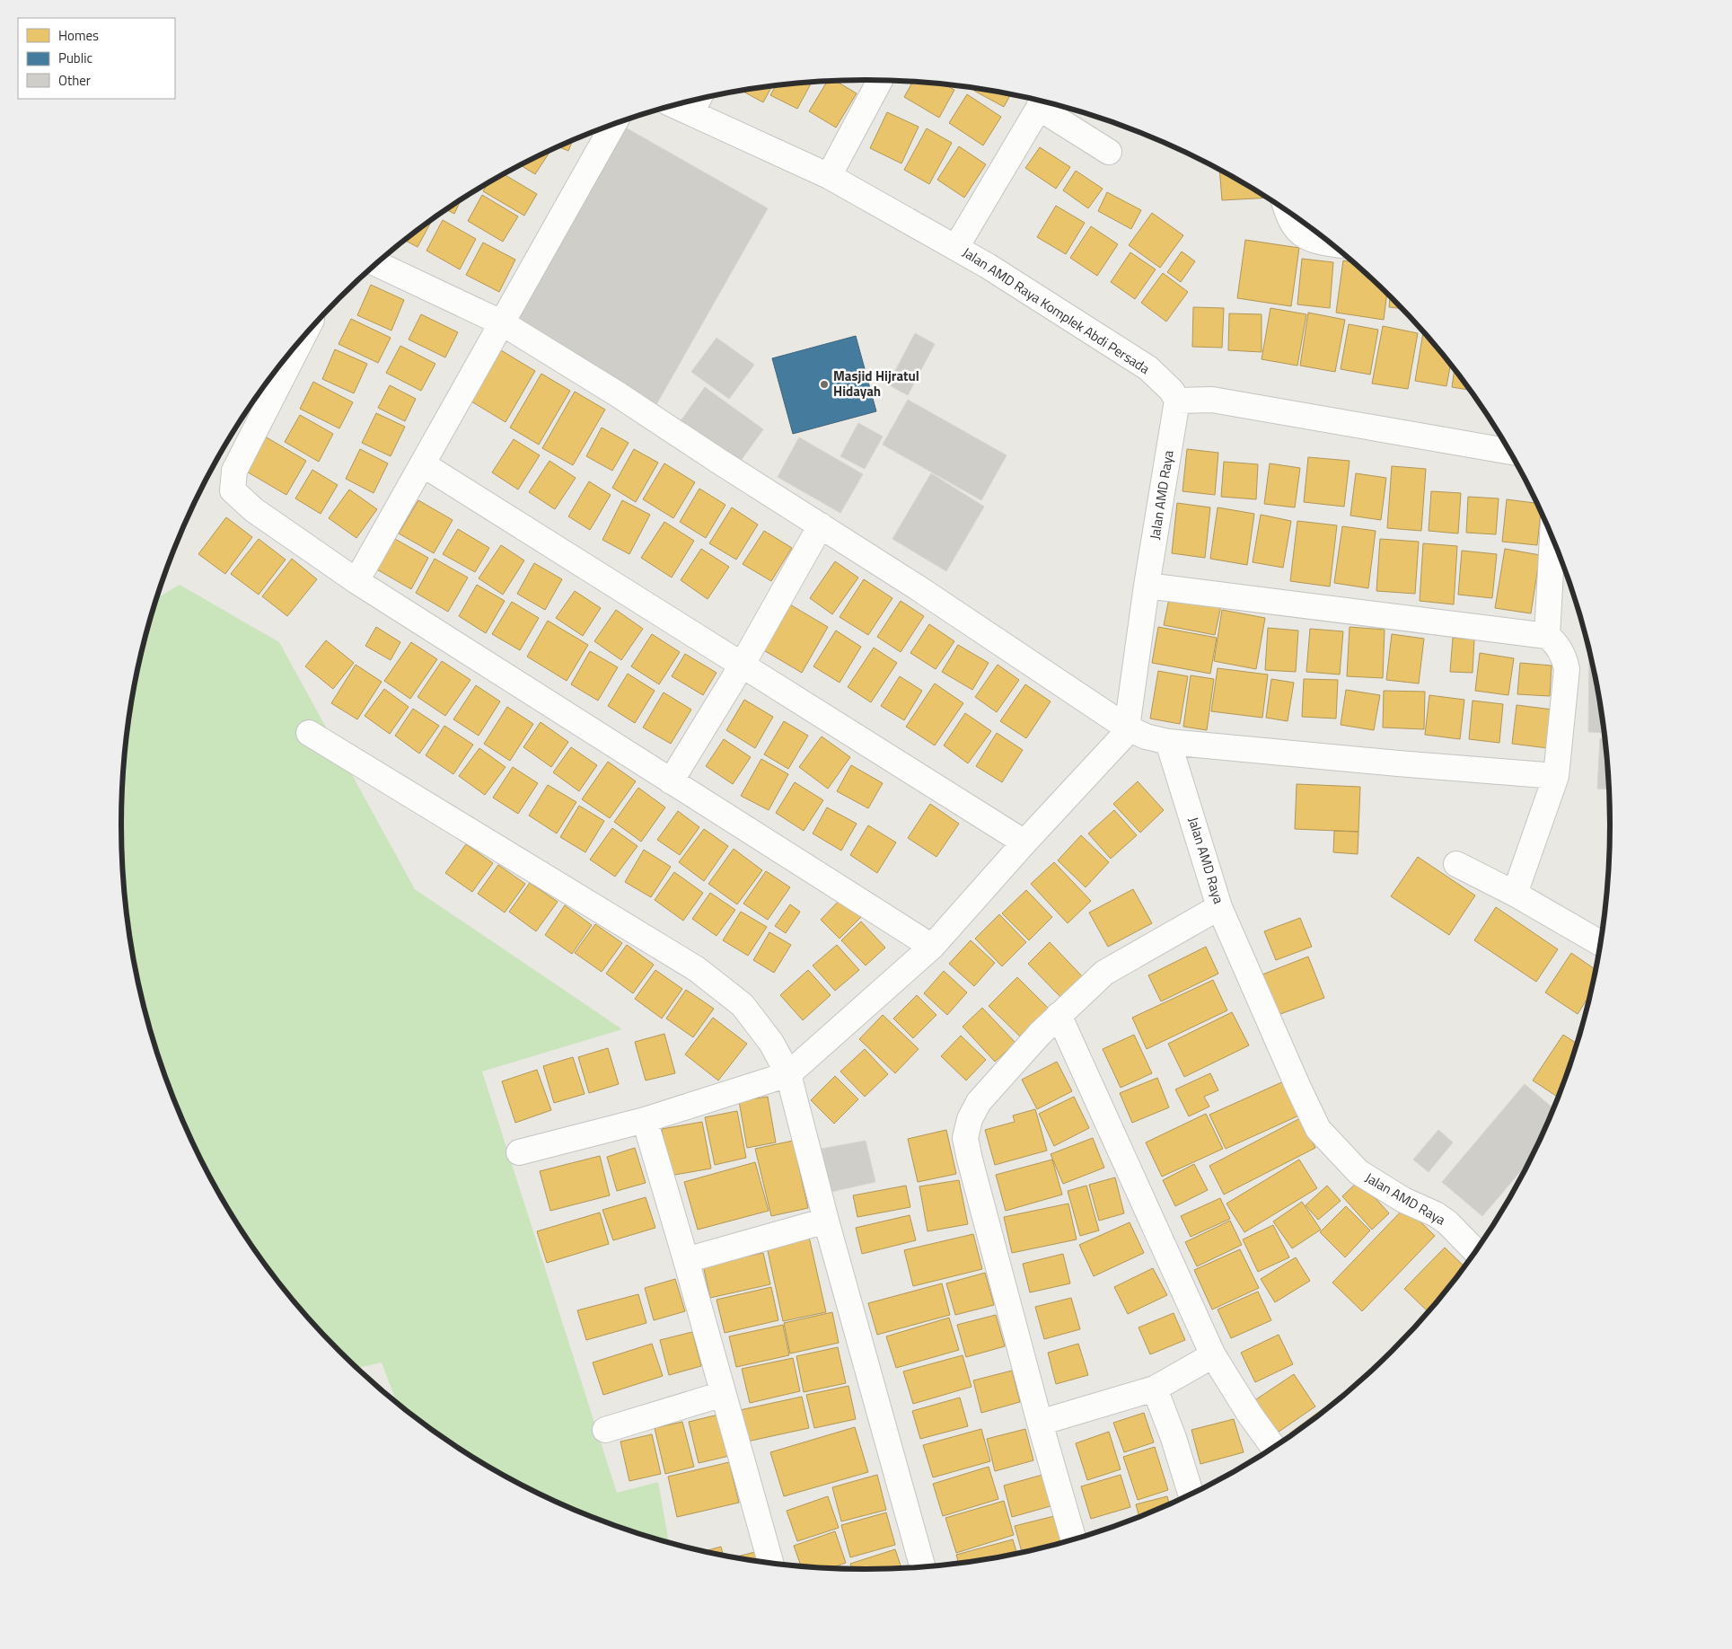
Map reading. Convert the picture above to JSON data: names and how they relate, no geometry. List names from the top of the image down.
{
  "streets": {
    "street": ["Jalan AMD Raya Komplek Abdi Persada", "Jalan AMD Raya"]
  },
  "crossings": [
    ["Jalan AMD Raya Komplek Abdi Persada", "Jalan AMD Raya"]
  ],
  "places": ["Masjid Hijratul Hidayah"],
  "legend": ["Homes", "Public", "Other"]
}
